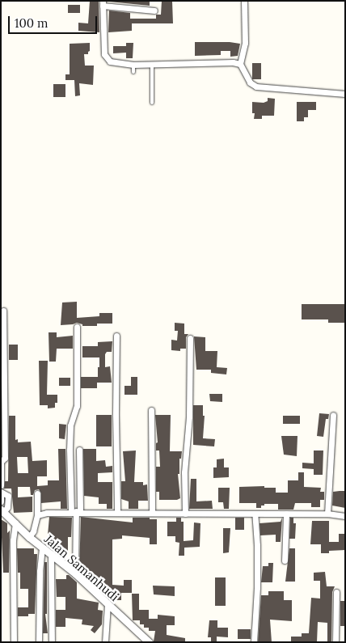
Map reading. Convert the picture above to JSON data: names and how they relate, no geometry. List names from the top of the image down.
{
  "streets": {
    "street": ["Jalan Samanhudi"]
  },
  "scale_bar": "100 m"
}
